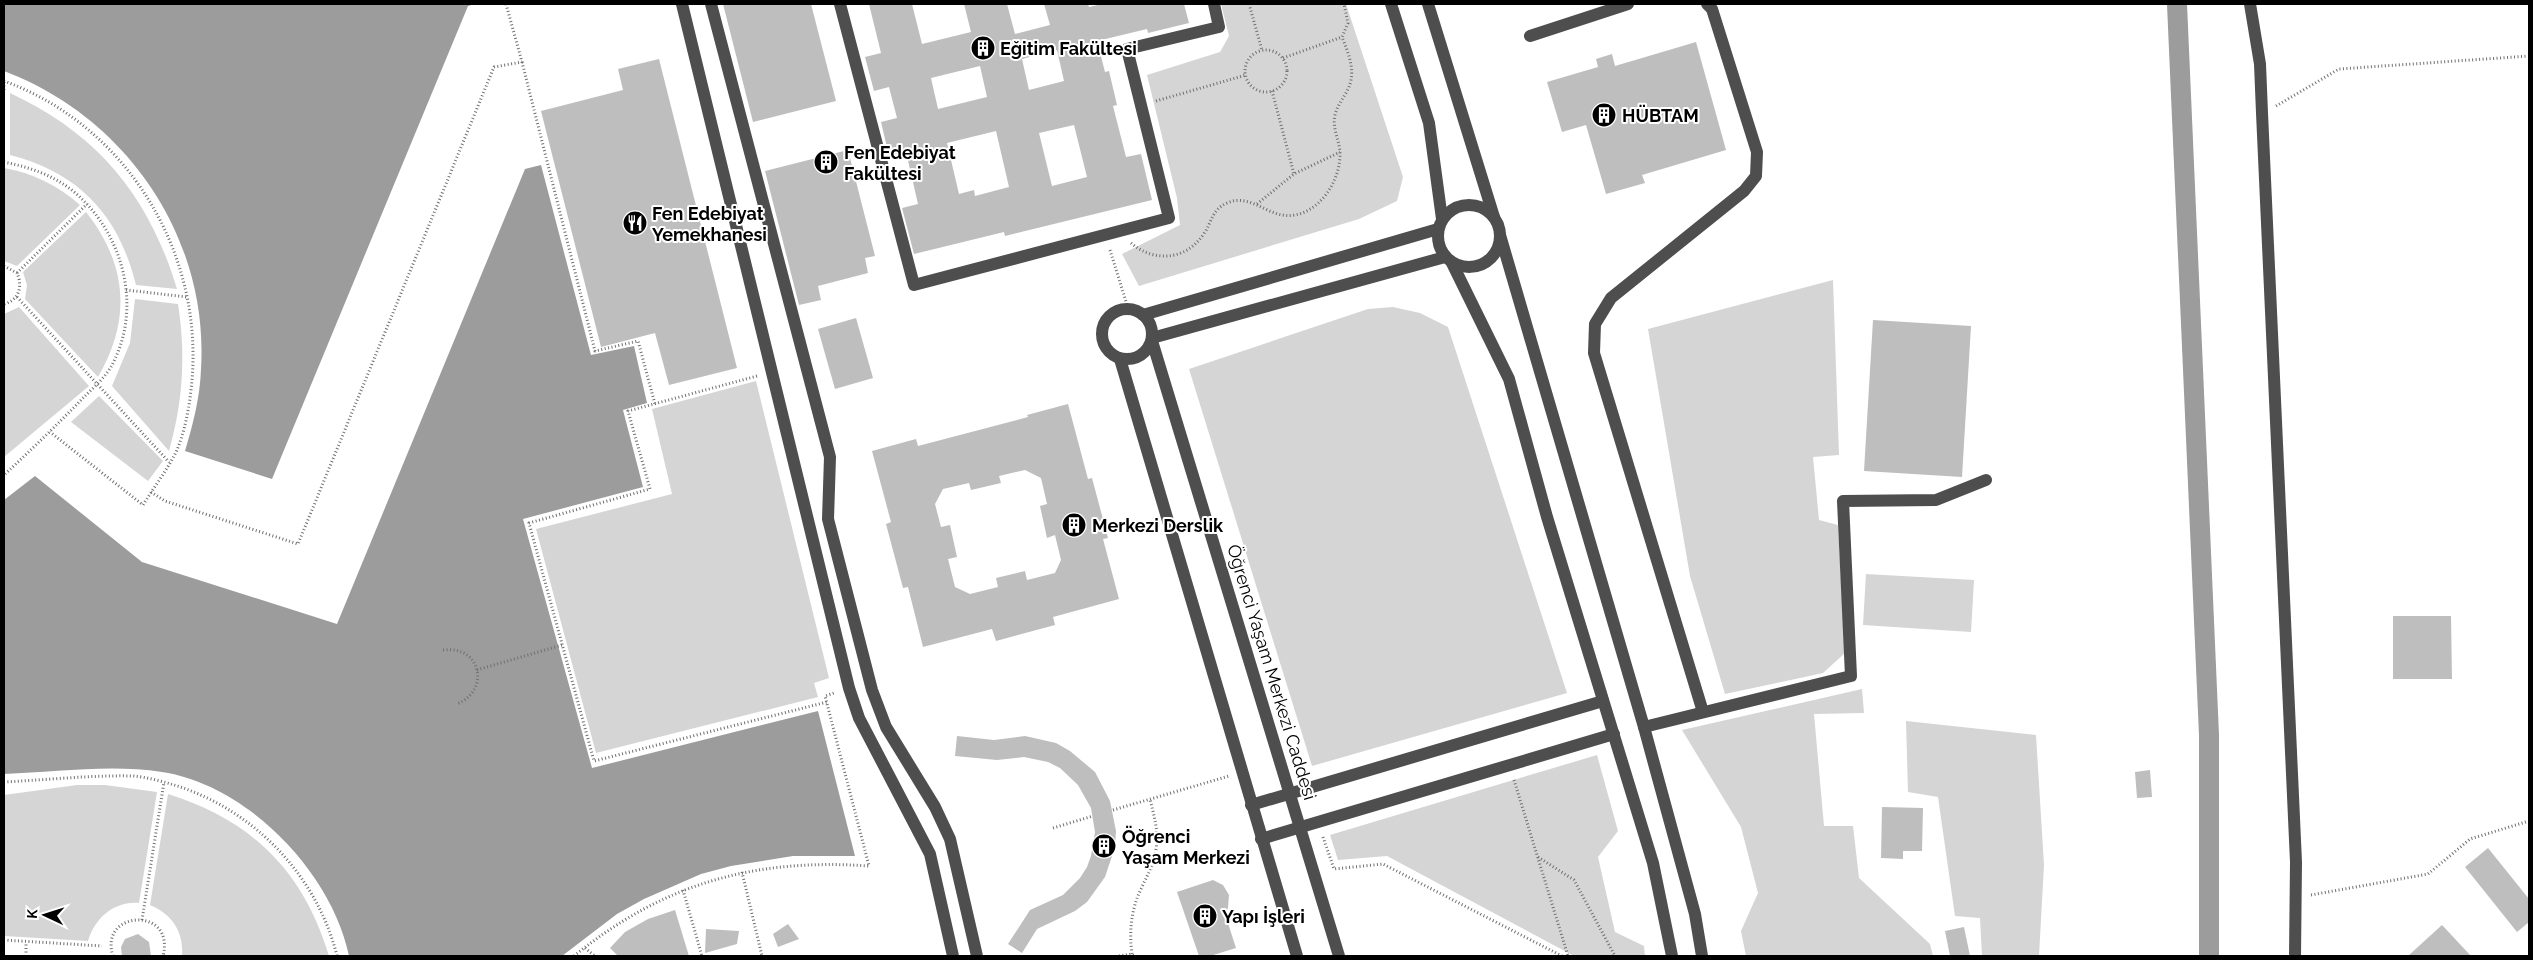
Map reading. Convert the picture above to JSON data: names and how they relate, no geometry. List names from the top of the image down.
{
  "streets": {
    "street": ["Öğrenci Yaşam Merkezi Caddesi"]
  },
  "places": {
    "building": [
      "Eğitim Fakültesi",
      "HÜBTAM",
      "Fen Edebiyat Fakültesi",
      "Merkezi Derslik",
      "Öğrenci Yaşam Merkezi",
      "Yapı İşleri"
    ],
    "restaurant": ["Fen Edebiyat Yemekhanesi"]
  },
  "north": "left"
}
